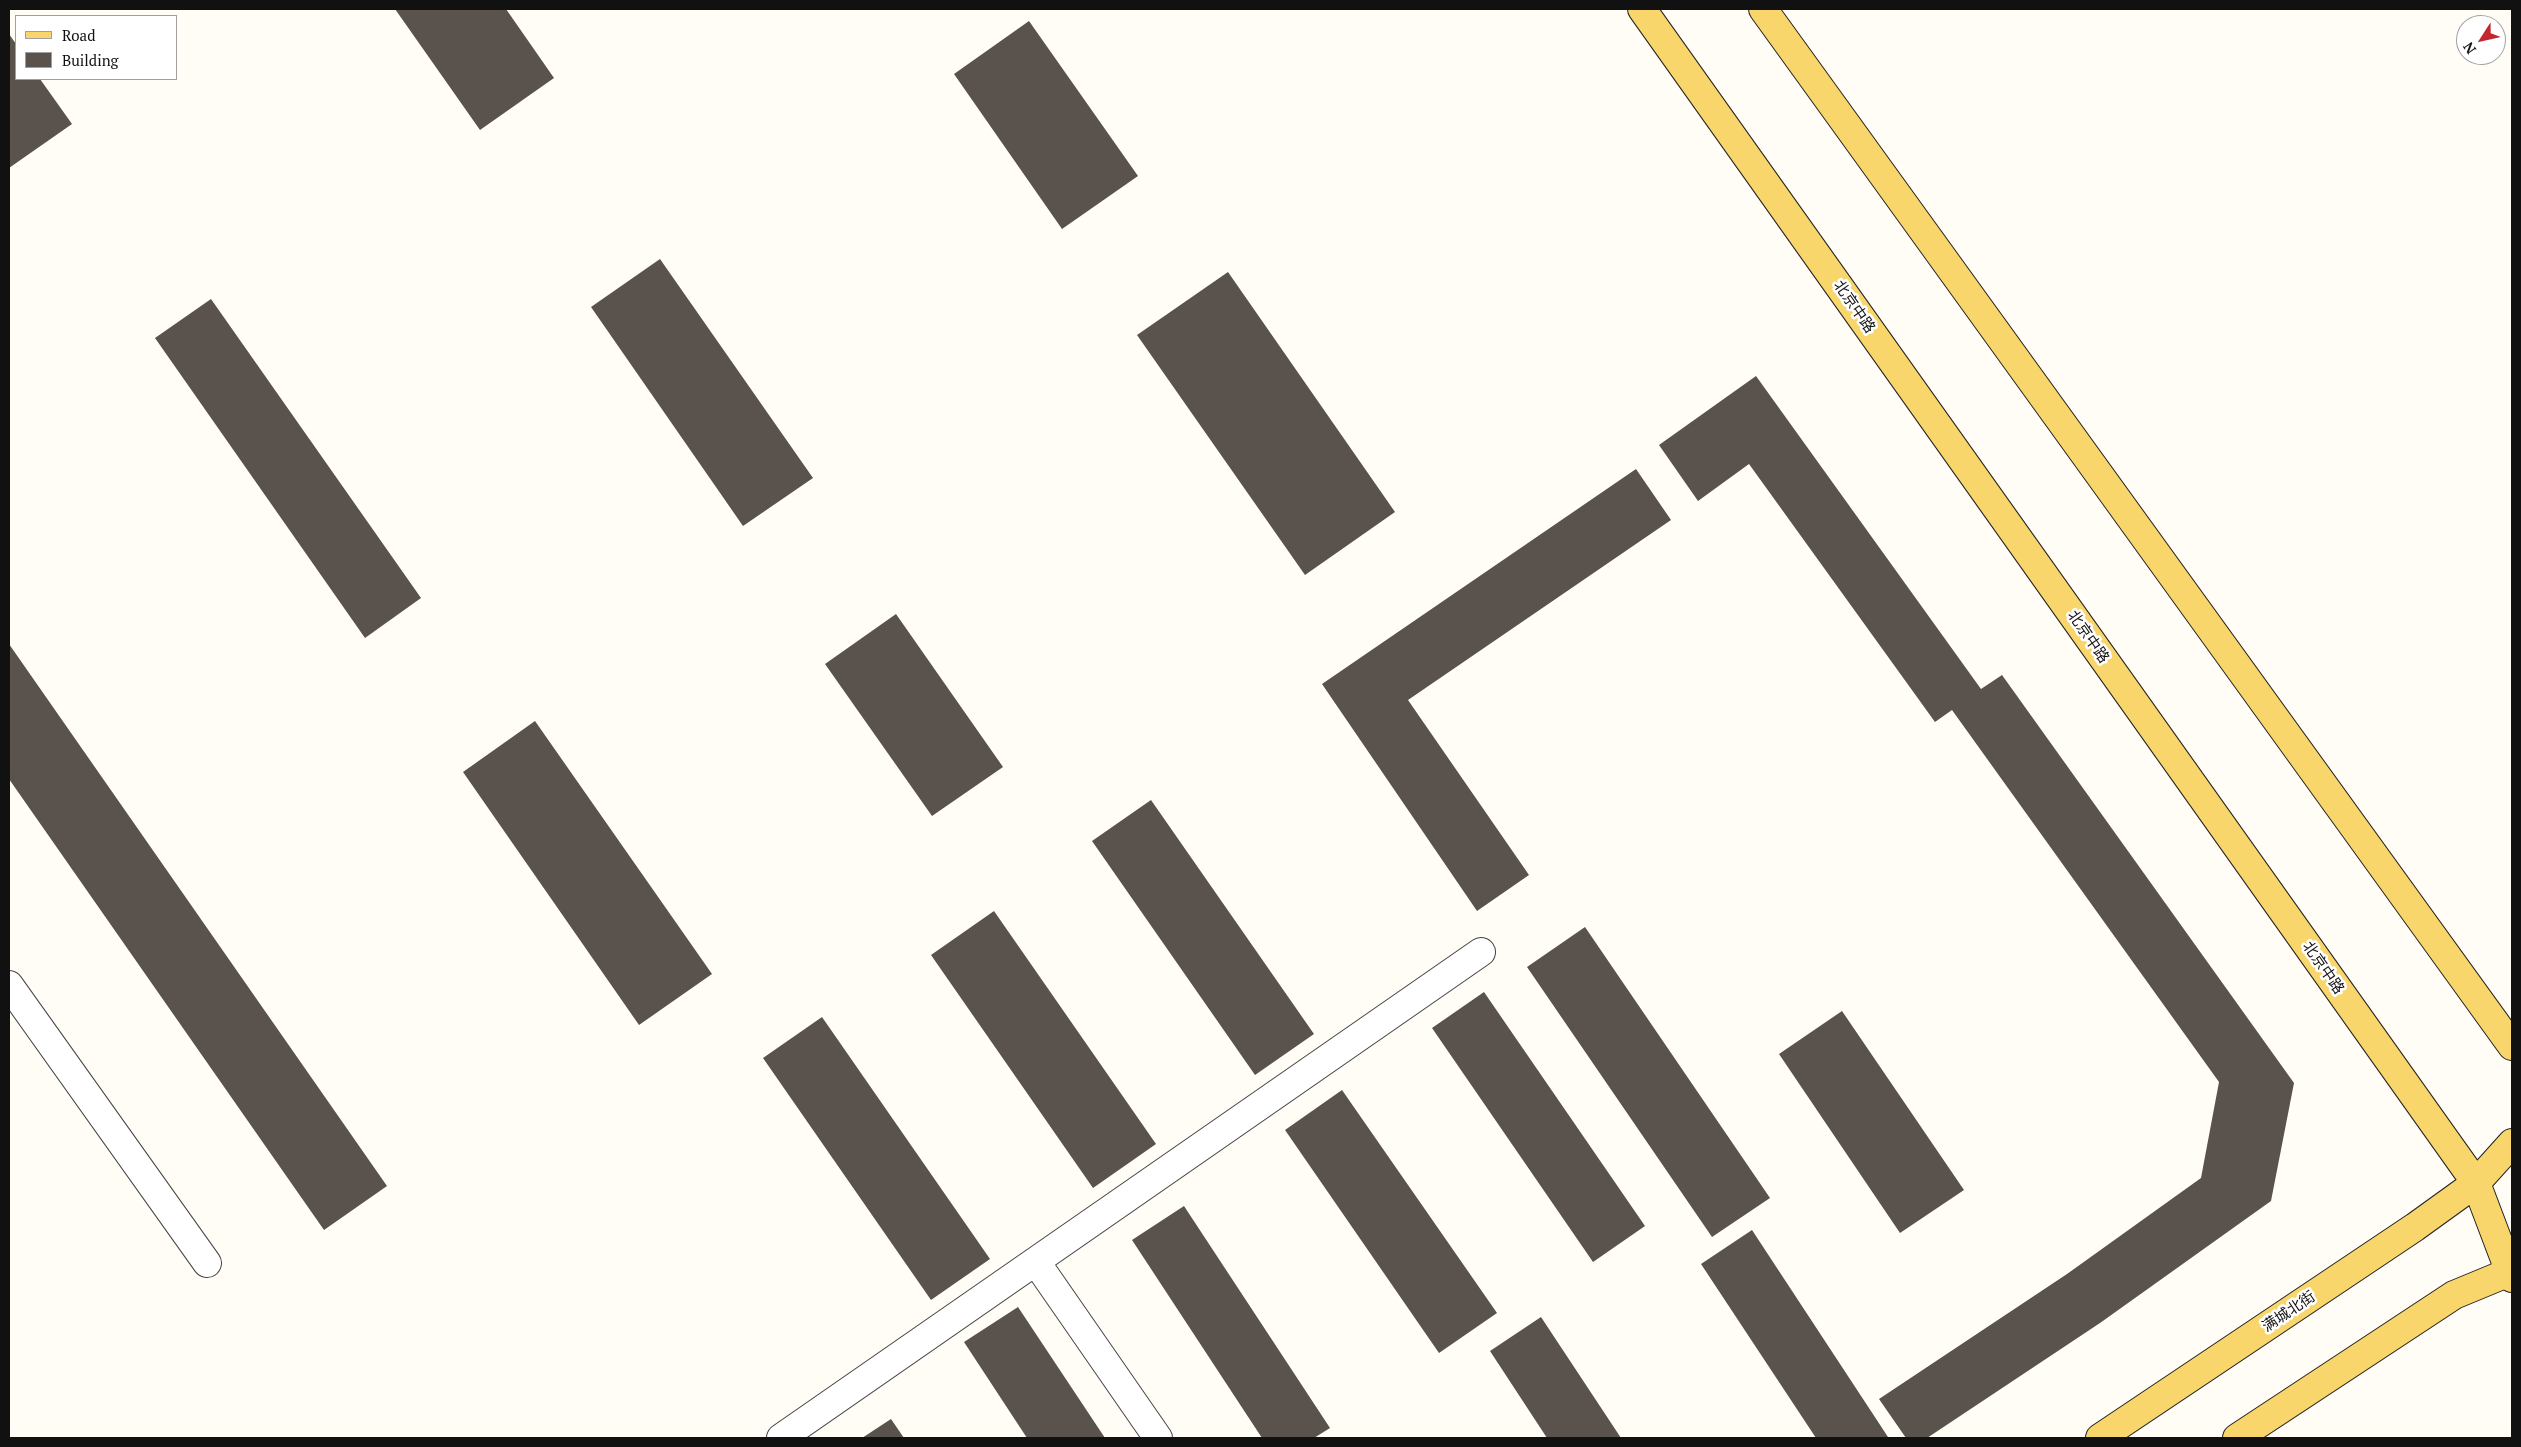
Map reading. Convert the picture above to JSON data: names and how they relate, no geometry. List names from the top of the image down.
{
  "streets": {
    "main road": ["北京中路", "满城北街"]
  },
  "crossings": [
    ["北京中路", "满城北街"]
  ],
  "legend": ["Road", "Building"],
  "north": "bottom left"
}
